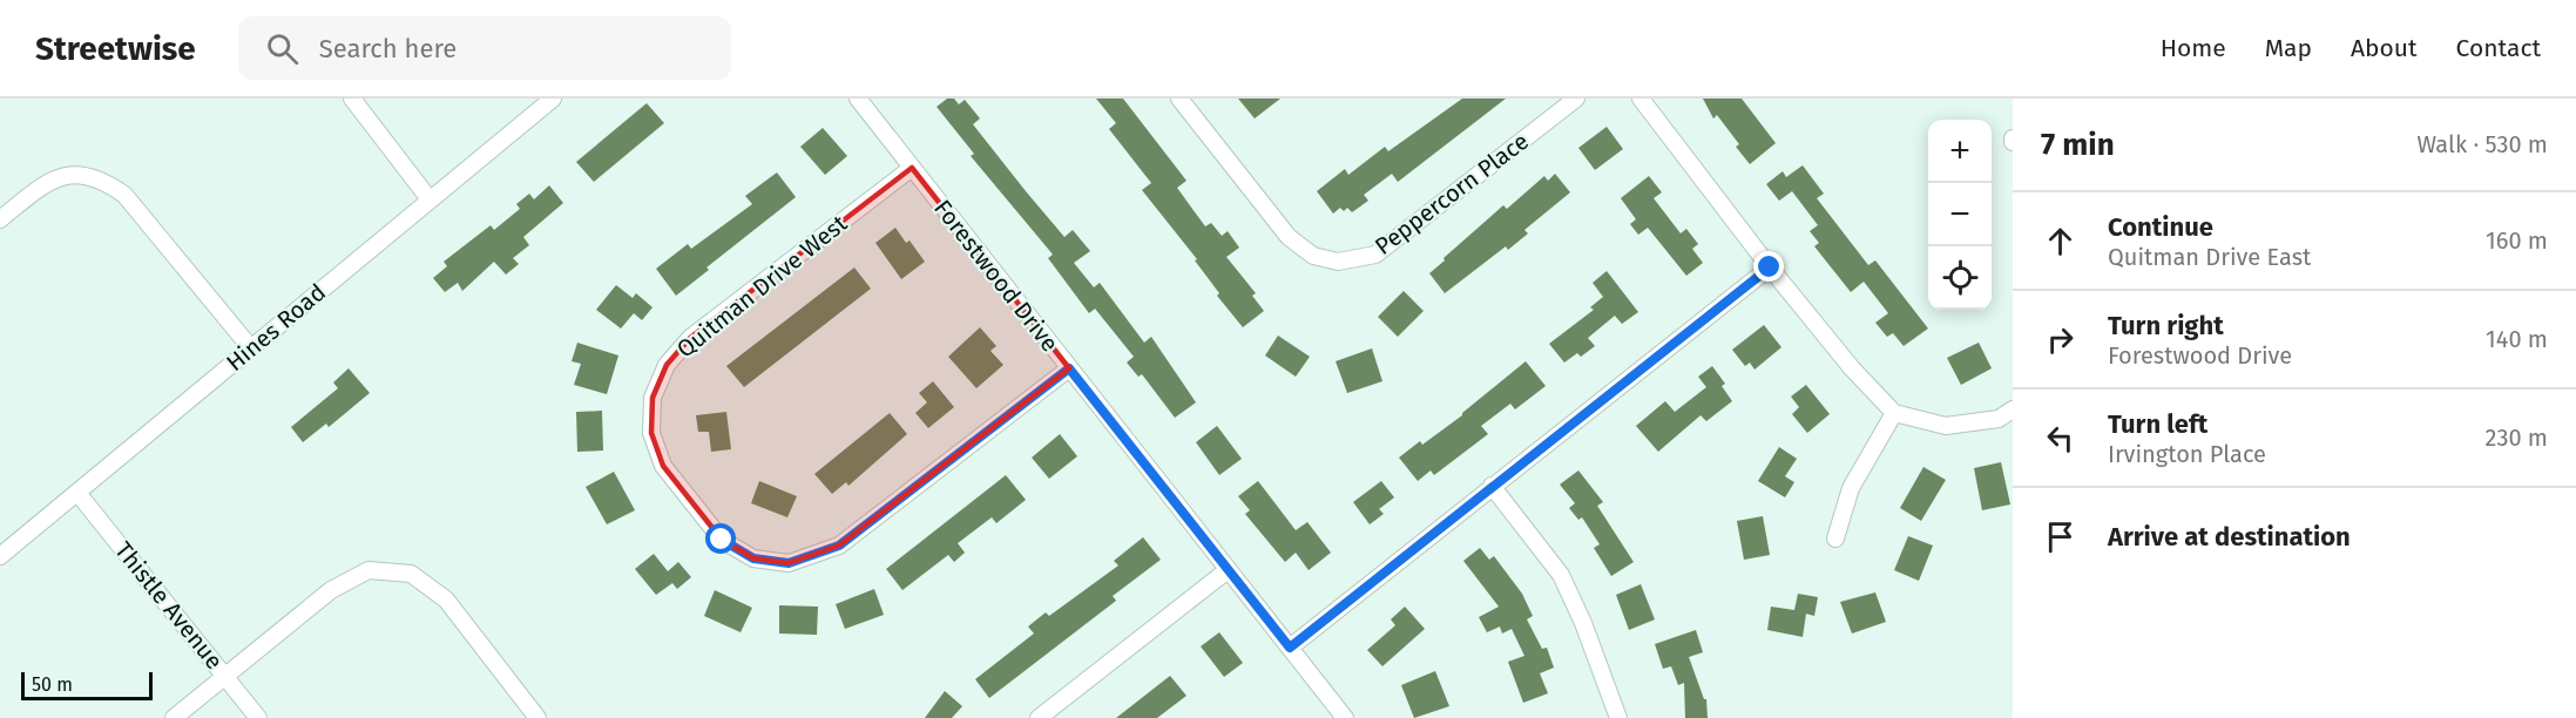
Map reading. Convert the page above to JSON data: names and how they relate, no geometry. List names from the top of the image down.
{
  "streets": {
    "street": [
      "Peppercorn Place",
      "Forestwood Drive",
      "Quitman Drive West",
      "Hines Road",
      "Thistle Avenue"
    ]
  },
  "crossings": [
    ["Forestwood Drive", "Quitman Drive West"],
    ["Hines Road", "Thistle Avenue"]
  ],
  "scale_bar": "50 m",
  "page": {
    "header": "Streetwise",
    "search": "Search here",
    "nav": [
      "Home",
      "Map",
      "About",
      "Contact"
    ],
    "heading": ["7 min", "Walk · 530 m"],
    "map_buttons": ["+", "−"],
    "list": [
      ["Continue", "Quitman Drive East", "160 m"],
      ["Turn right", "Forestwood Drive", "140 m"],
      ["Turn left", "Irvington Place", "230 m"],
      "Arrive at destination"
    ],
    "scale": "50 m"
  }
}
